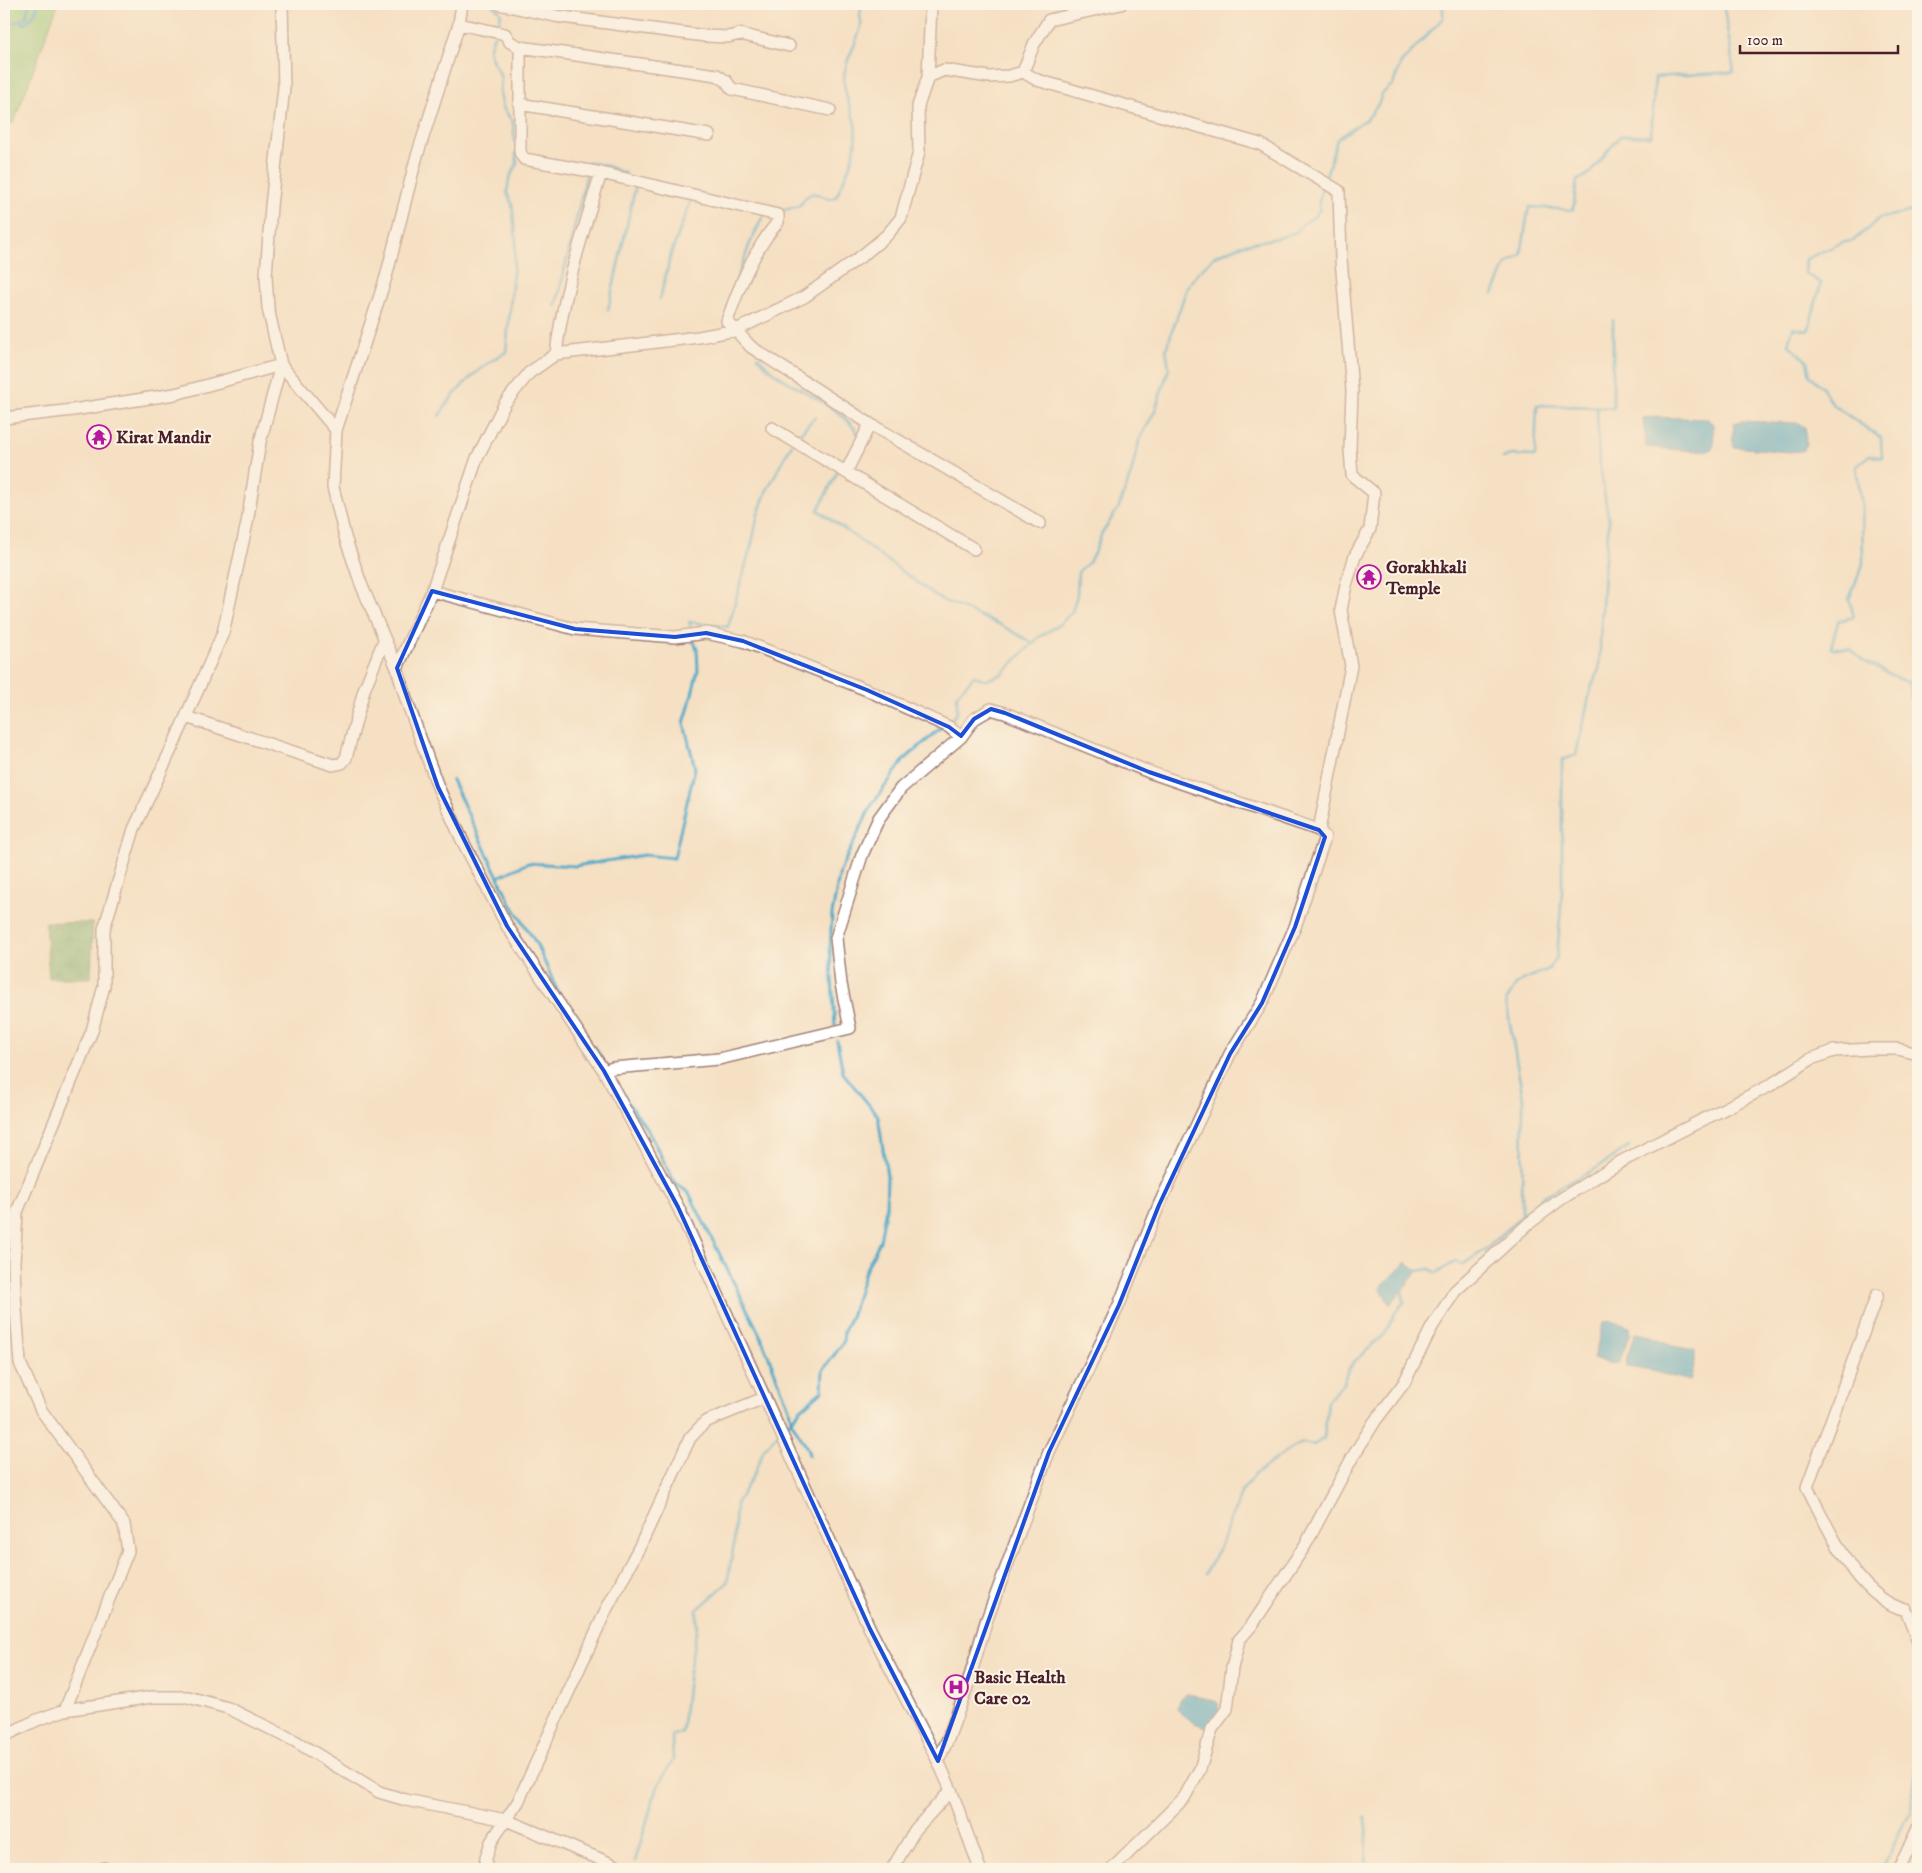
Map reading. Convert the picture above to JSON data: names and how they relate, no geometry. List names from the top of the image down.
{
  "places": {
    "temple": ["Kirat Mandir", "Gorakhkali Temple"],
    "hospital": ["Basic Health Care 02"]
  },
  "scale_bar": "100 m"
}
